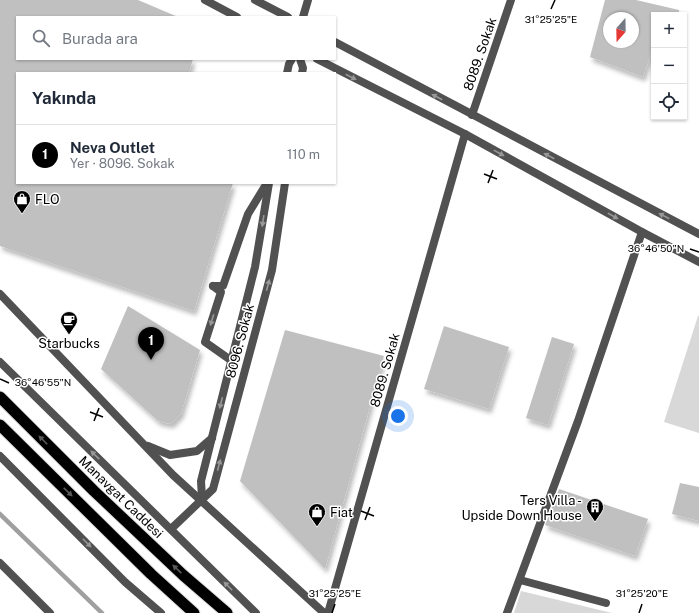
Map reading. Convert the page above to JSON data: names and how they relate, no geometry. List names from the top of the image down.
{
  "streets": {
    "highway": ["Manavgat Caddesi"],
    "street": ["8089. Sokak", "8096. Sokak"]
  },
  "places": {
    "shop": ["FLO", "Fiat"],
    "cafe": ["Starbucks"],
    "building": ["Ters Villa - Upside Down House"]
  },
  "north": "bottom",
  "page": {
    "map_buttons": ["+", "−"],
    "search": "Burada ara",
    "heading": "Yakında",
    "list": [
      {
        "mark": "1",
        "name": "Neva Outlet",
        "note": "Yer · 8096. Sokak",
        "value": "110 m"
      }
    ],
    "pins": "1"
  },
  "coordinates": [
    "31°25'25\"E",
    "36°46'50\"N",
    "36°46'55\"N",
    "31°25'20\"E"
  ]
}
